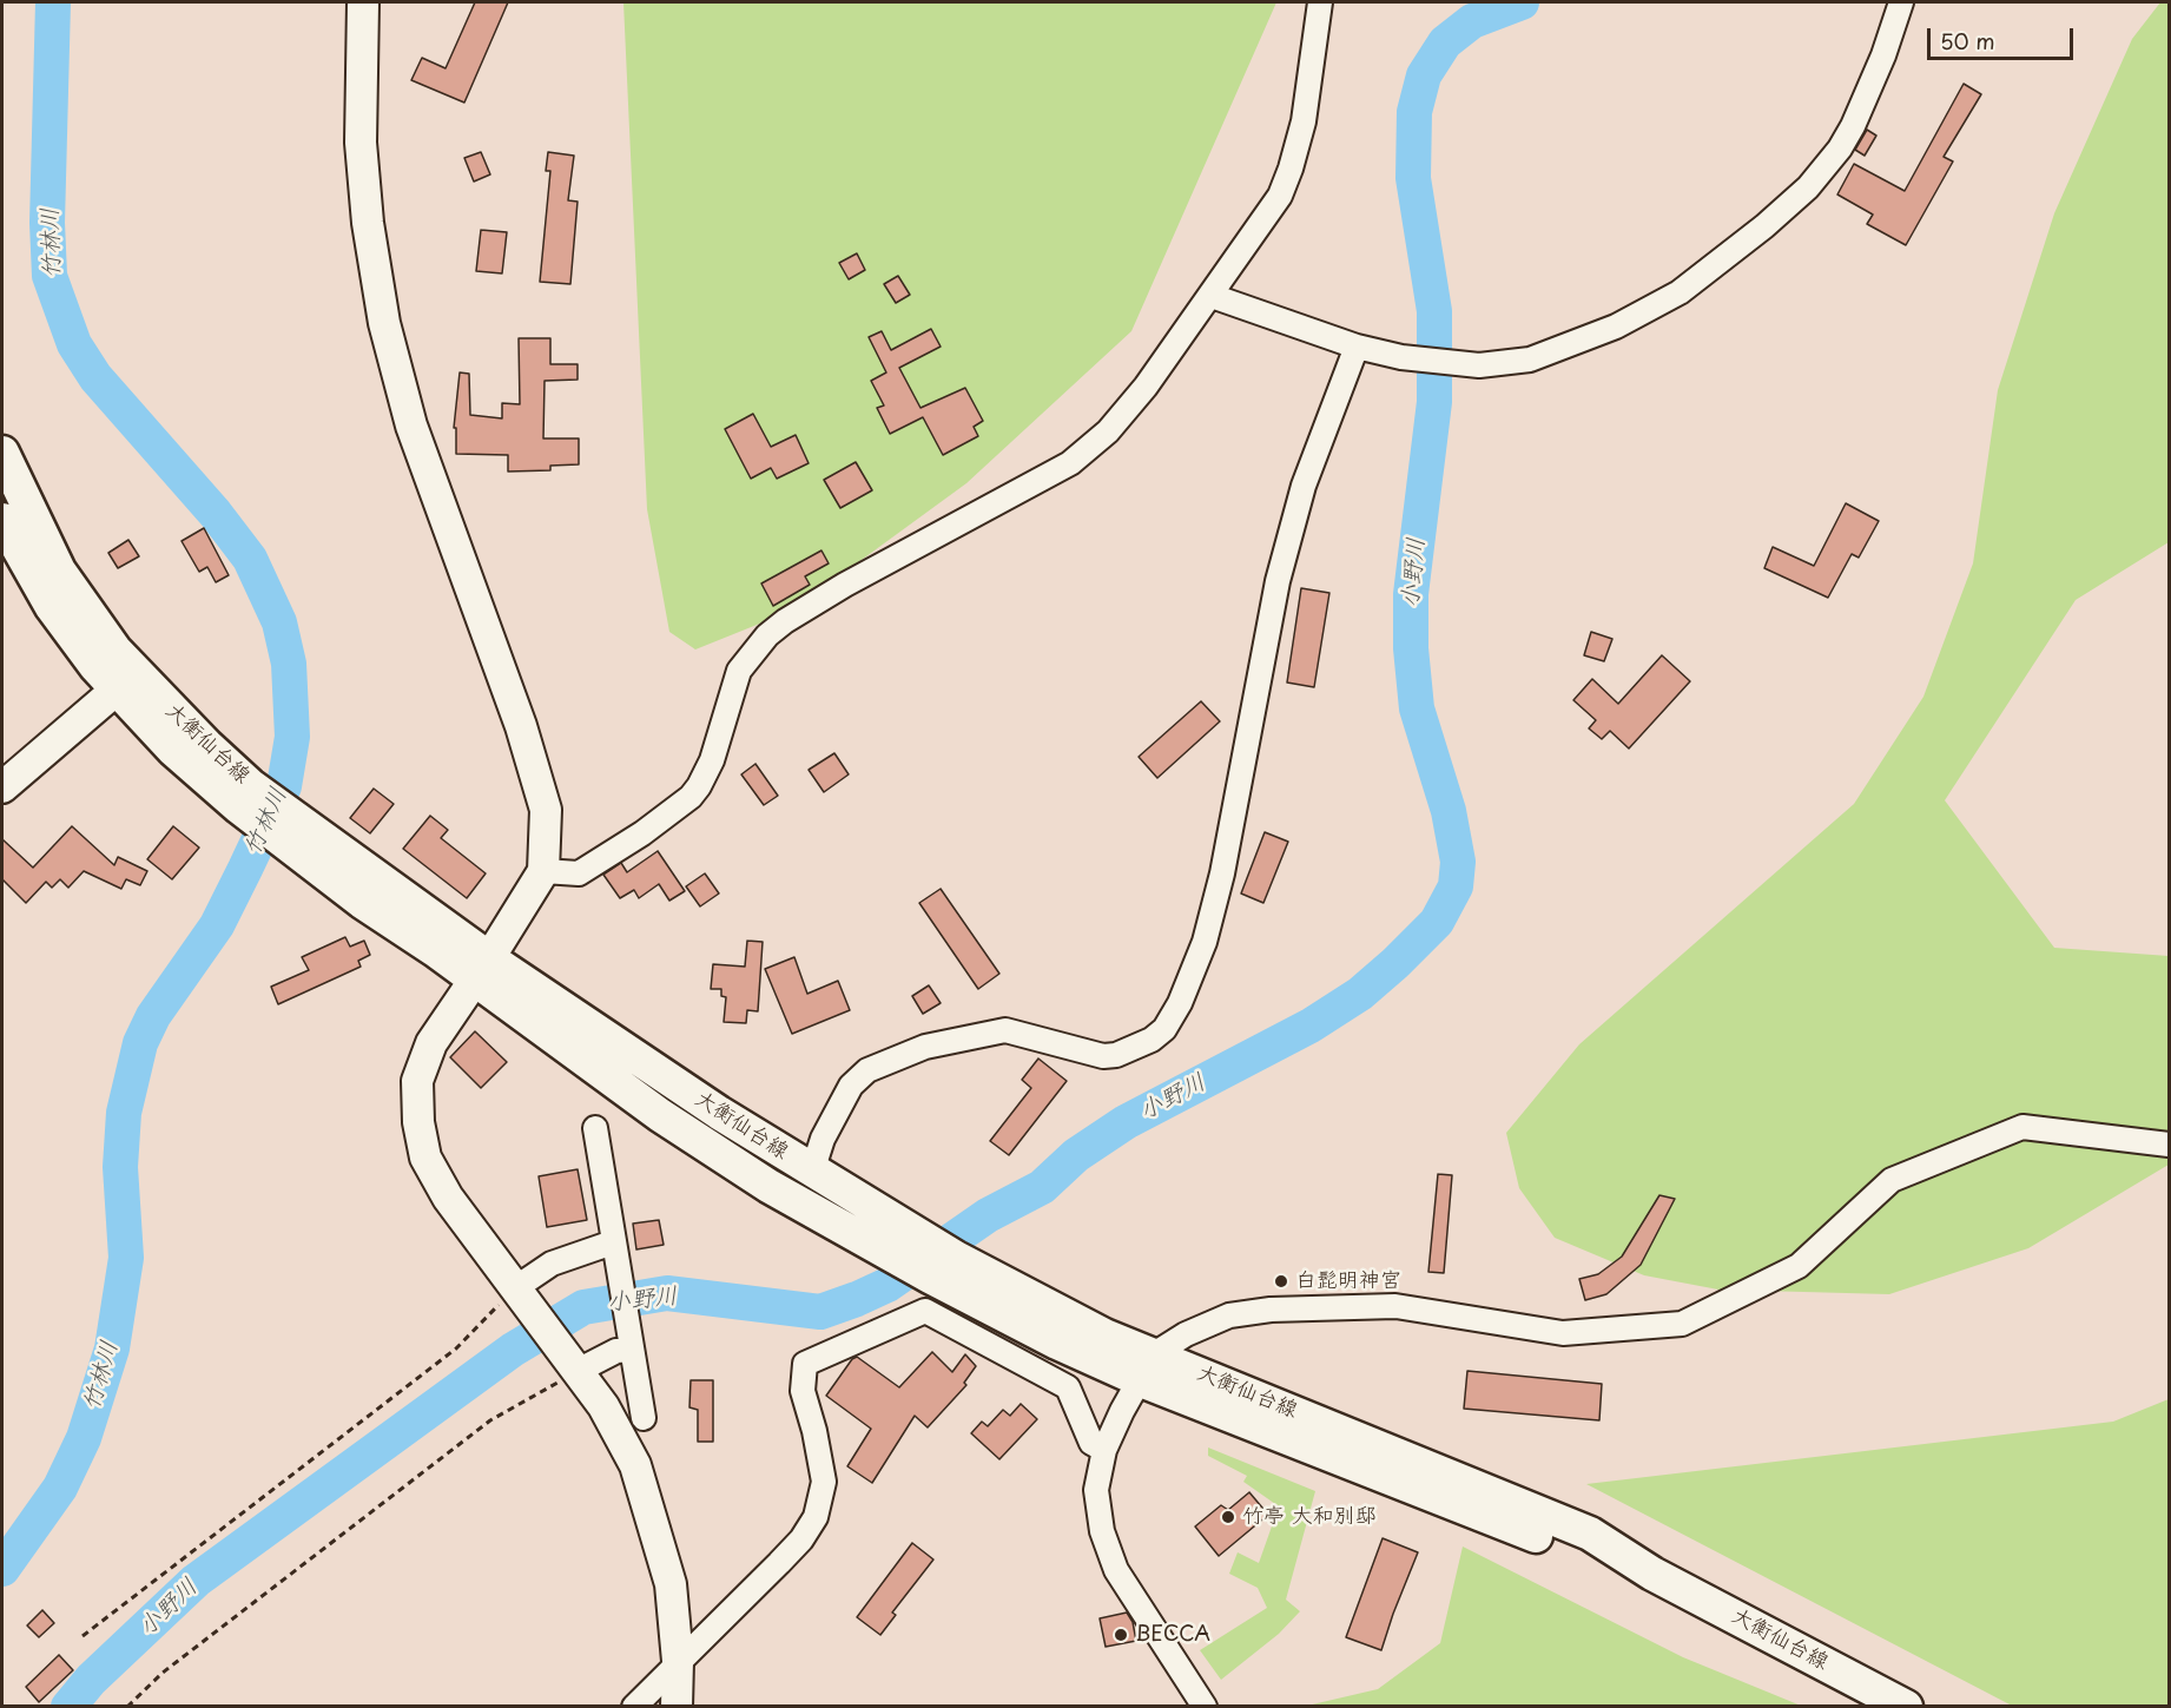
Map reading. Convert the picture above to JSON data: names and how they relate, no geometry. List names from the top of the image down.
{
  "streets": {
    "main road": ["大衡仙台線"]
  },
  "water": ["竹林川", "小野川"],
  "places": ["白髭明神宮", "竹亭 大和別邸", "BECCA"],
  "scale_bar": "50 m"
}
